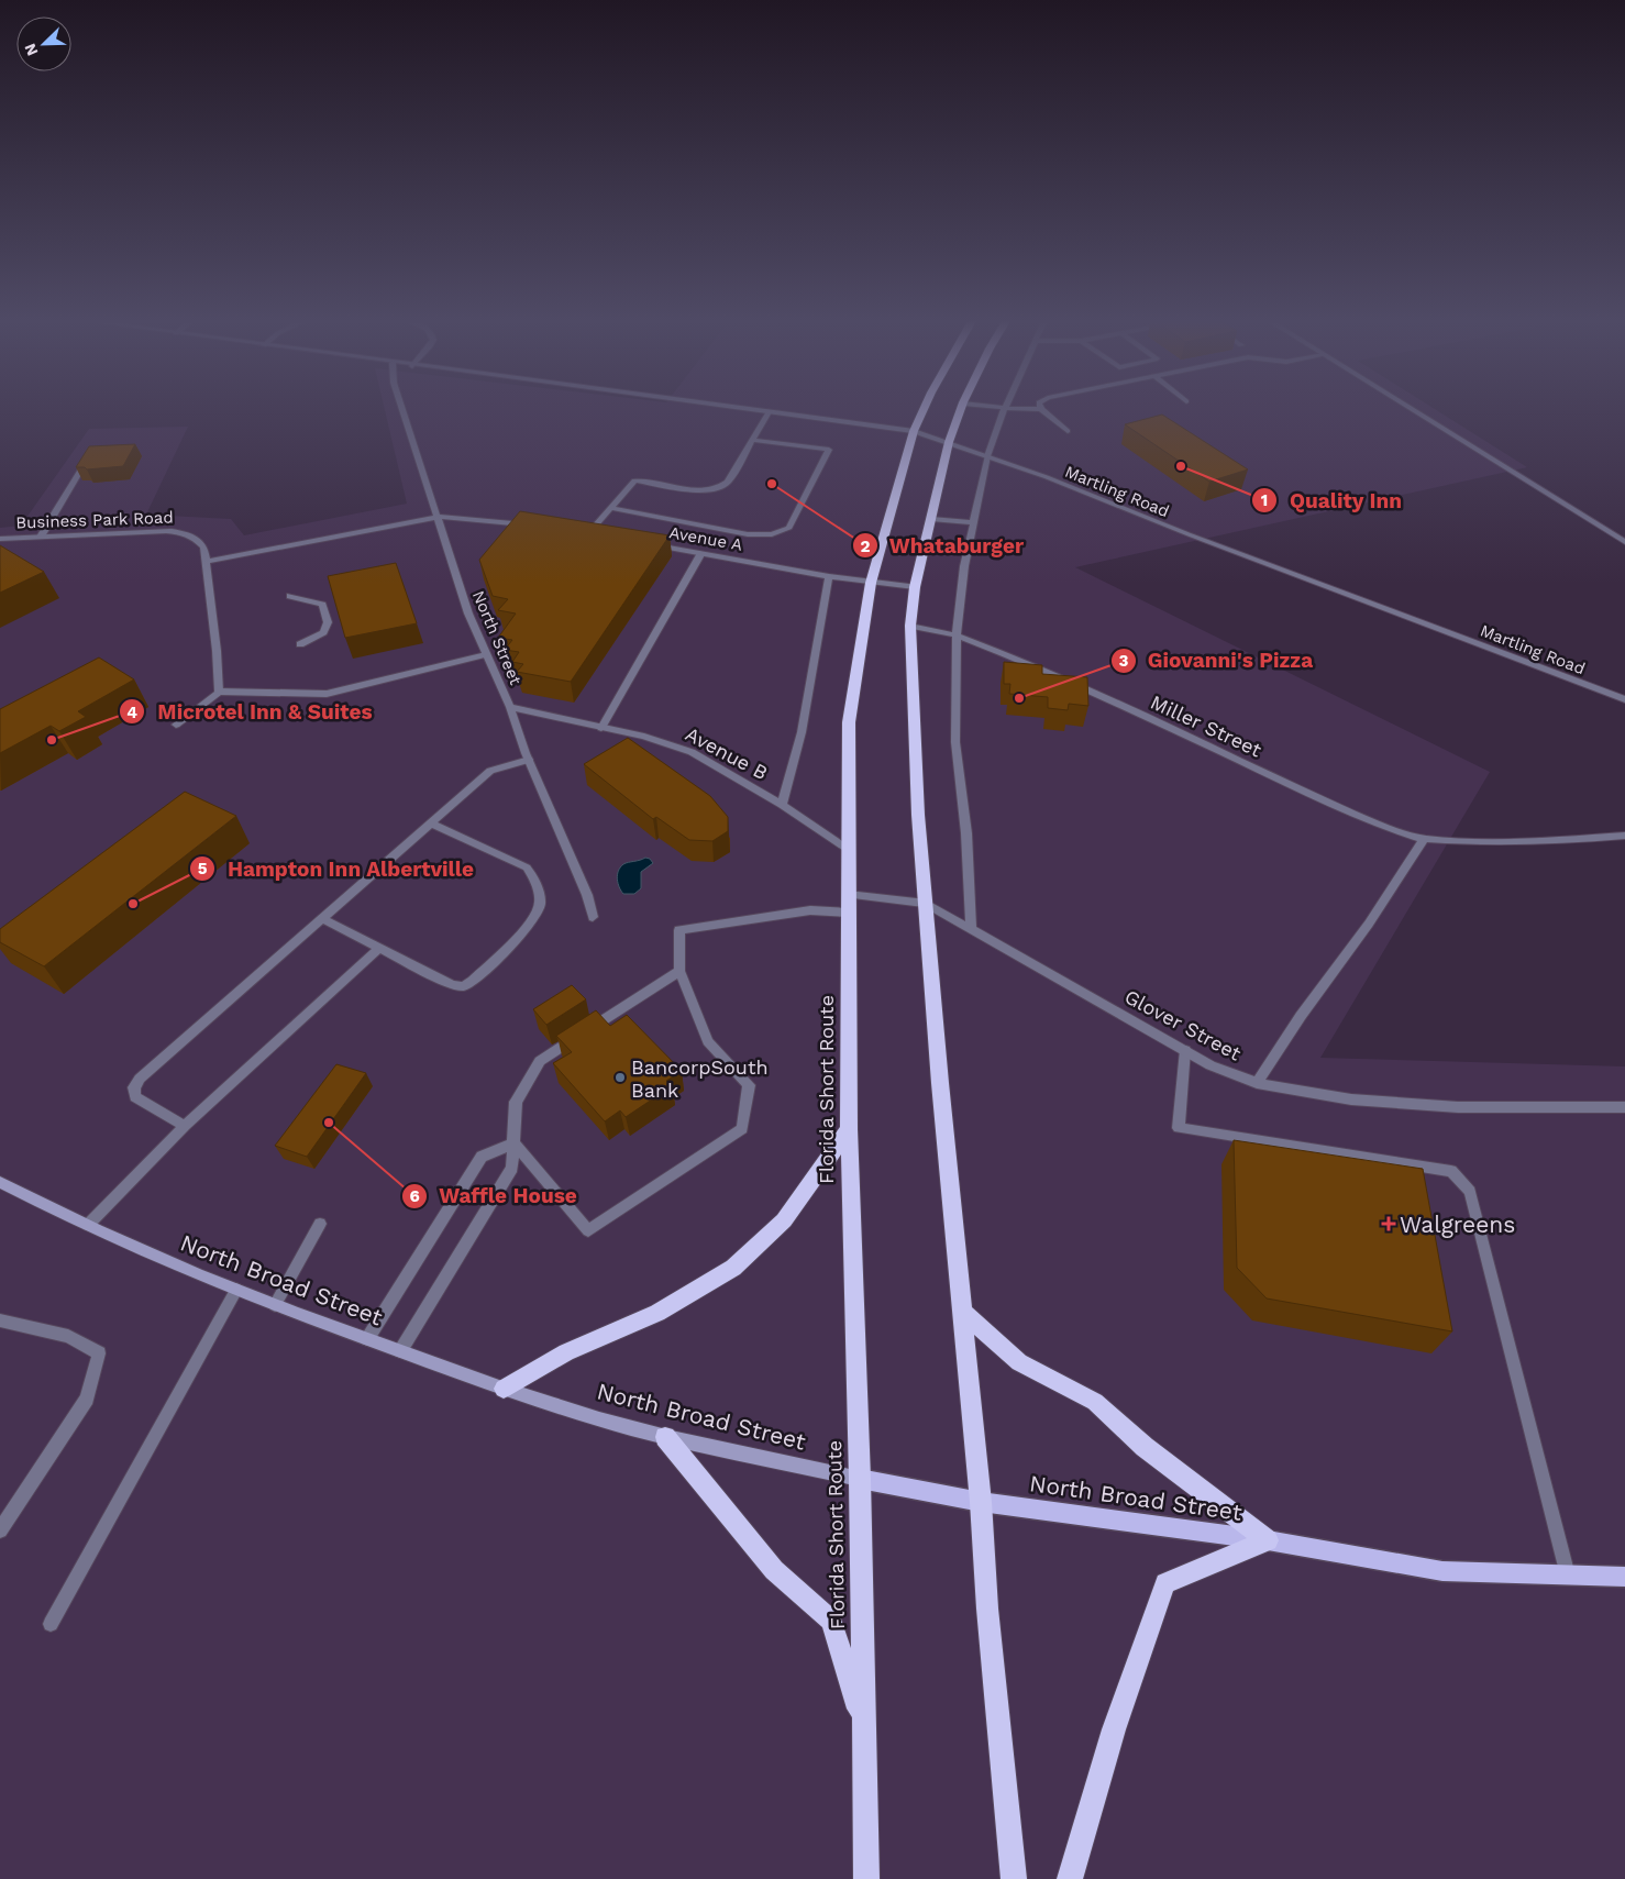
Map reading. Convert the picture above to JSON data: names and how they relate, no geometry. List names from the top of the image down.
{
  "streets": {
    "highway": ["Florida Short Route"],
    "main road": ["North Broad Street"],
    "street": [
      "Martling Road",
      "Business Park Road",
      "Avenue A",
      "North Street",
      "Miller Street",
      "Avenue B",
      "Glover Street"
    ]
  },
  "crossings": [
    ["Martling Road", "Florida Short Route"],
    ["Avenue A", "Florida Short Route"],
    ["North Street", "Avenue B"],
    ["Avenue B", "Florida Short Route"],
    ["Glover Street", "Florida Short Route"],
    ["Florida Short Route", "North Broad Street"]
  ],
  "places": {
    "other": [
      "Quality Inn",
      "Whataburger",
      "Giovanni's Pizza",
      "Microtel Inn & Suites",
      "Hampton Inn Albertville",
      "BancorpSouth Bank",
      "Waffle House"
    ],
    "health": ["Walgreens"]
  },
  "north": "bottom left"
}
